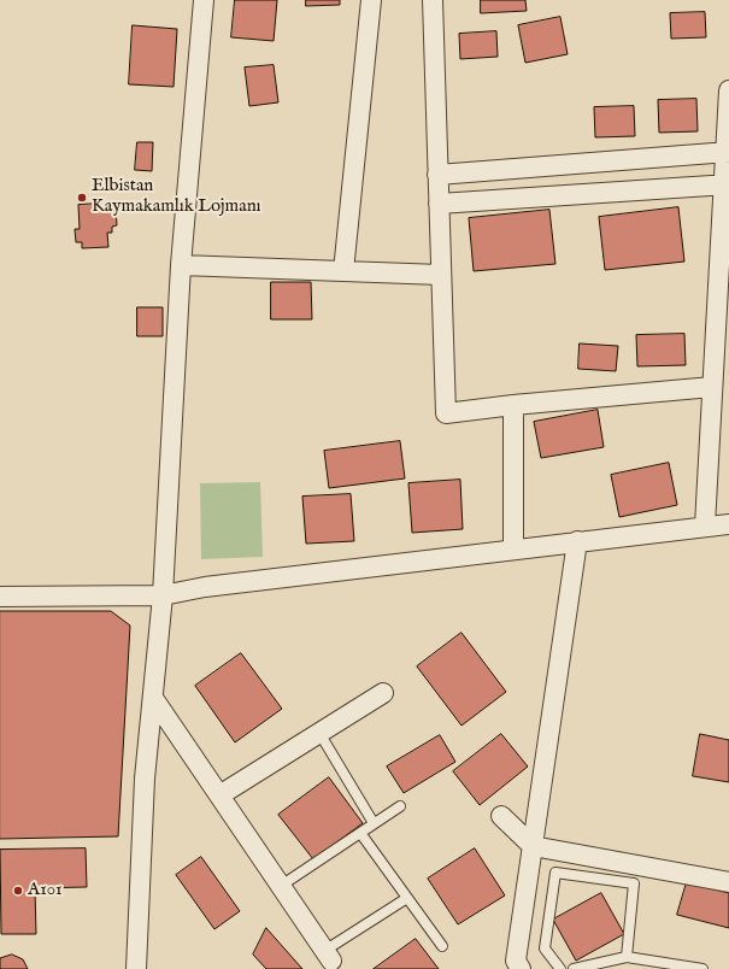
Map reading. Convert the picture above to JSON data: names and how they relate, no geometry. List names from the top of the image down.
{
  "places": ["Elbistan Kaymakamlık Lojmanı", "A101"]
}
